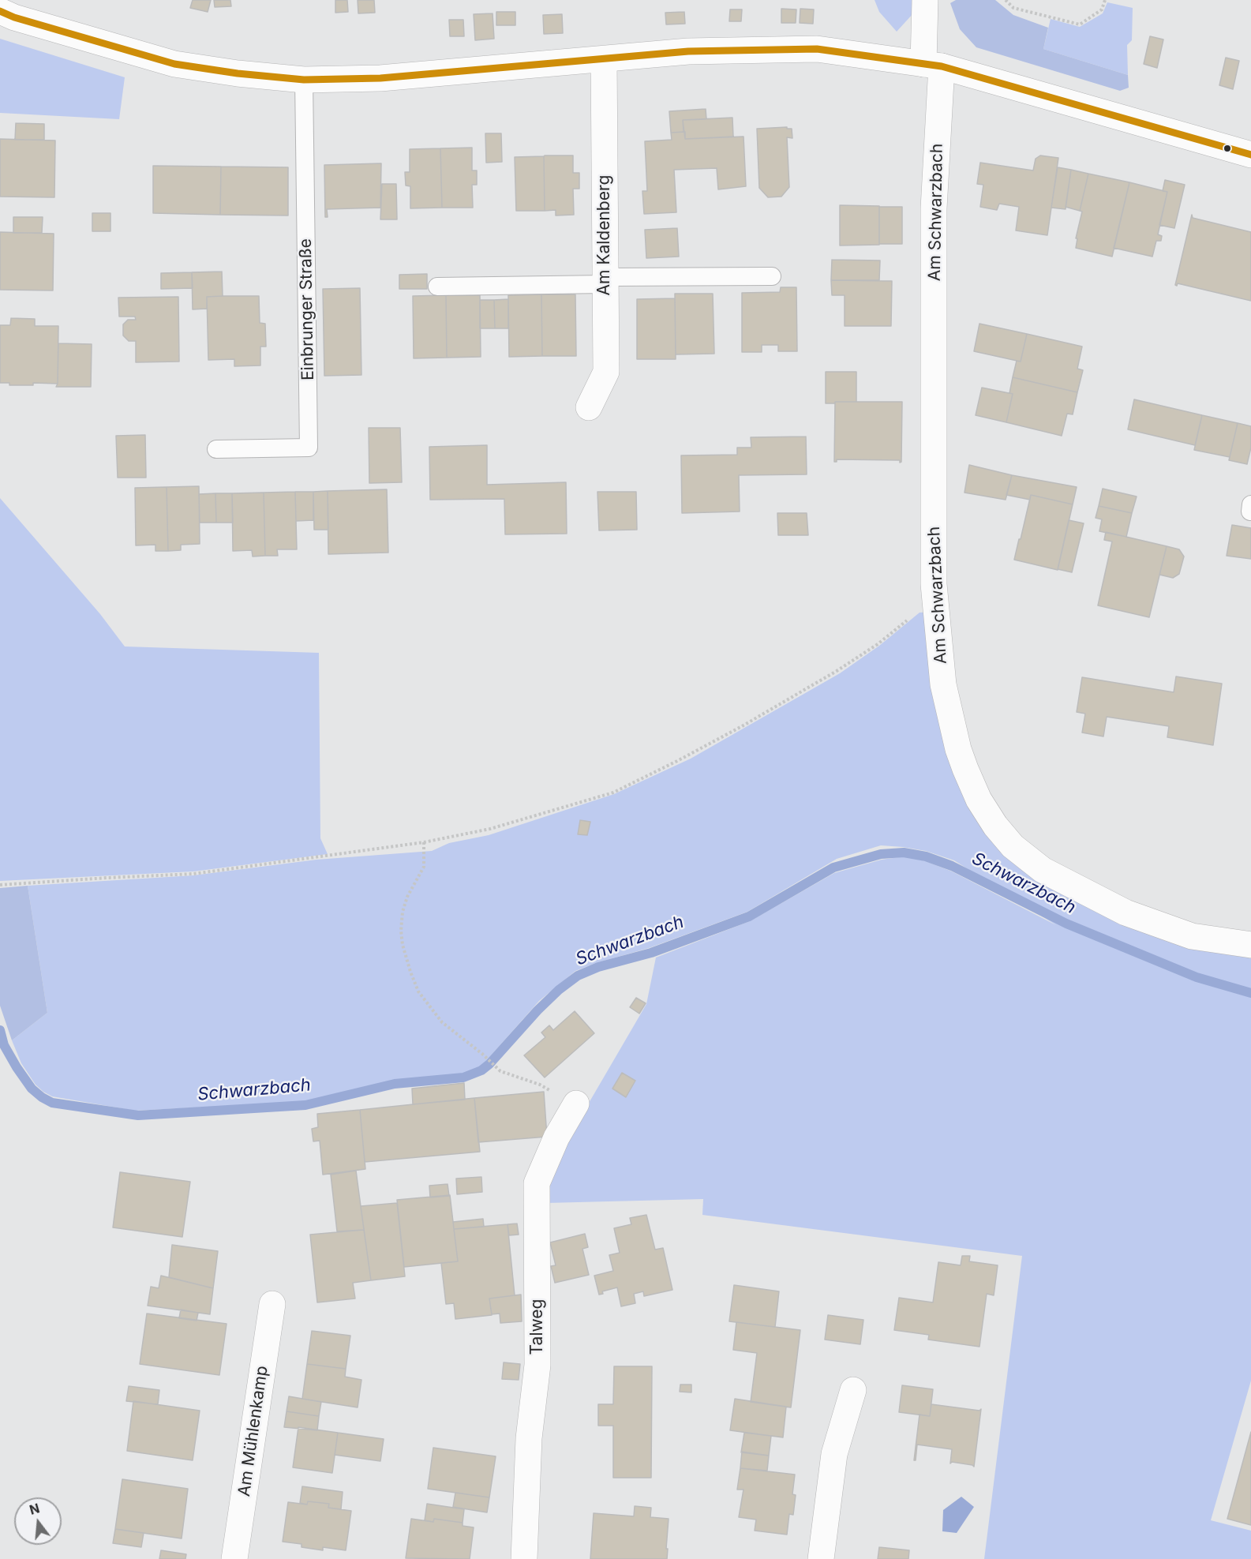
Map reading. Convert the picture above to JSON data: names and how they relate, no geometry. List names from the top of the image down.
{
  "streets": {
    "street": [
      "Am Schwarzbach",
      "Am Kaldenberg",
      "Talweg",
      "Am Mühlenkamp"
    ],
    "lane": ["Einbrunger Straße"]
  },
  "water": ["Schwarzbach"],
  "north": "top"
}
